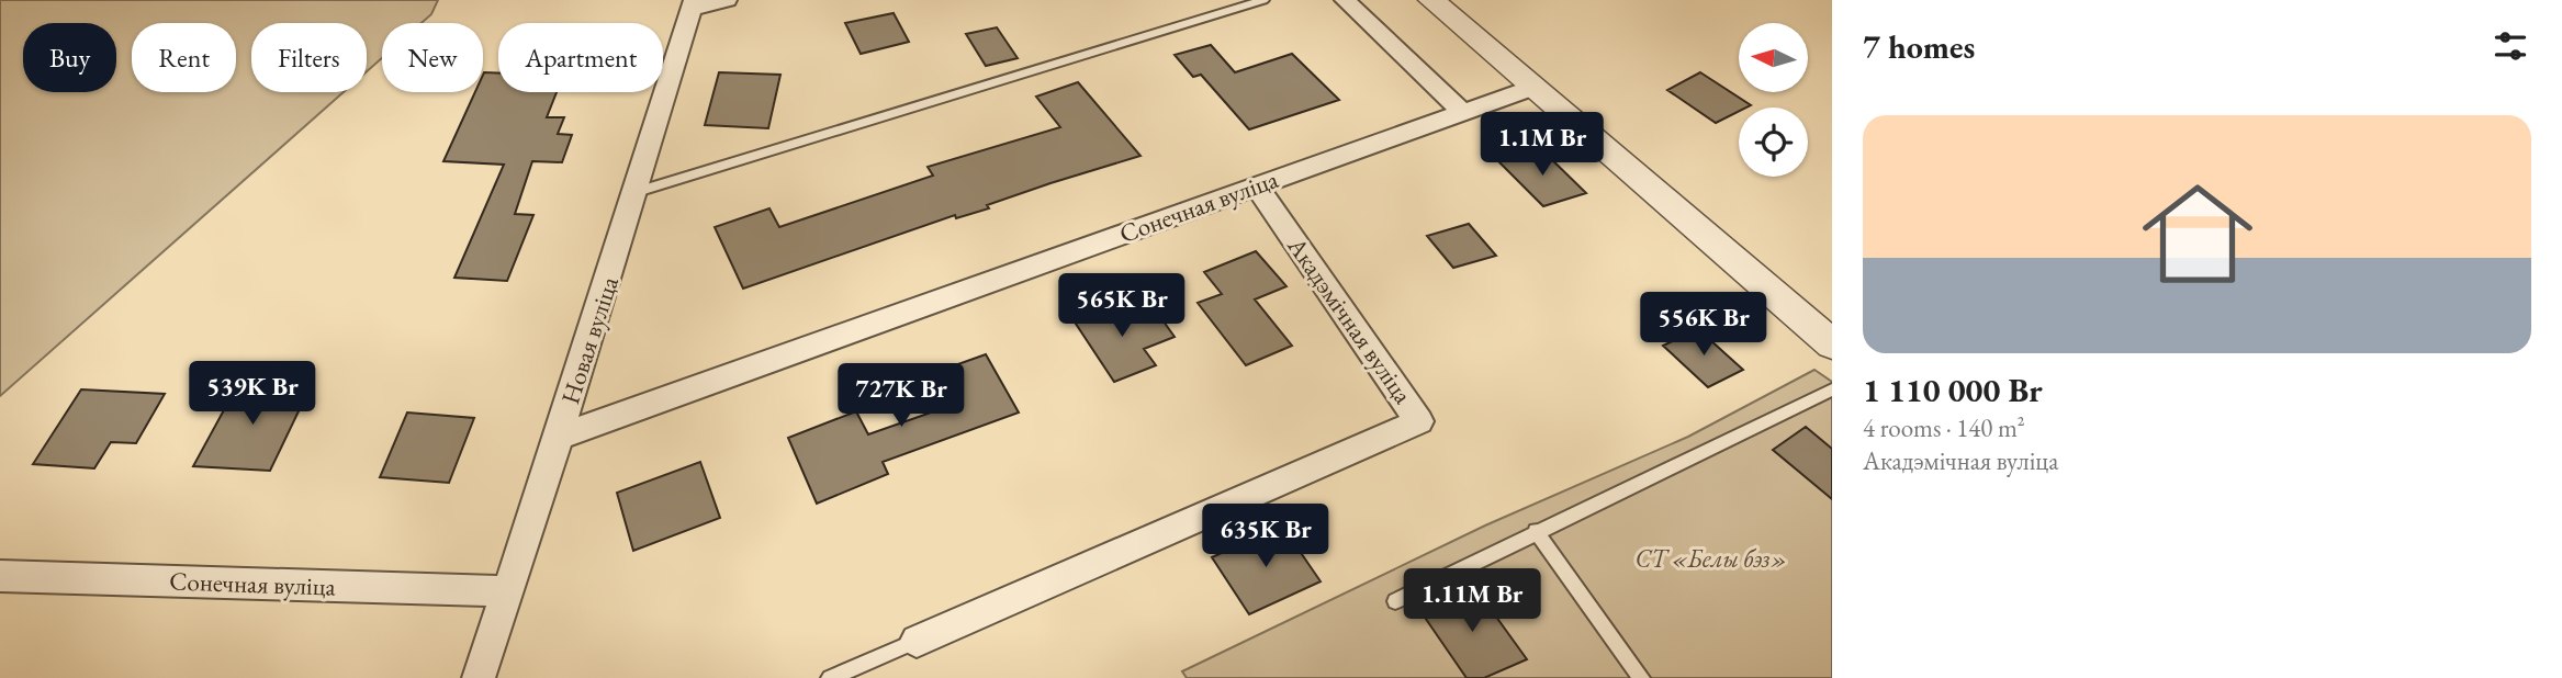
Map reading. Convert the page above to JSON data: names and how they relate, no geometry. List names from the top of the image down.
{
  "streets": {
    "street": ["Сонечная вуліца", "Акадэмічная вуліца", "Новая вуліца"]
  },
  "crossings": [
    ["Сонечная вуліца", "Акадэмічная вуліца"],
    ["Сонечная вуліца", "Новая вуліца"]
  ],
  "parks": ["СТ «Белы бэз»"],
  "north": "left",
  "page": {
    "heading": "7 homes",
    "chip": [
      "Buy",
      "Rent",
      "Filters",
      "New",
      "Apartment"
    ],
    "list": [
      {
        "name": "1 110 000 Br",
        "note": "4 rooms · 140 m² · Акадэмічная вуліца"
      }
    ],
    "price": [
      "1.1M Br",
      "565K Br",
      "556K Br",
      "539K Br",
      "727K Br",
      "635K Br",
      "1.11M Br"
    ]
  }
}
